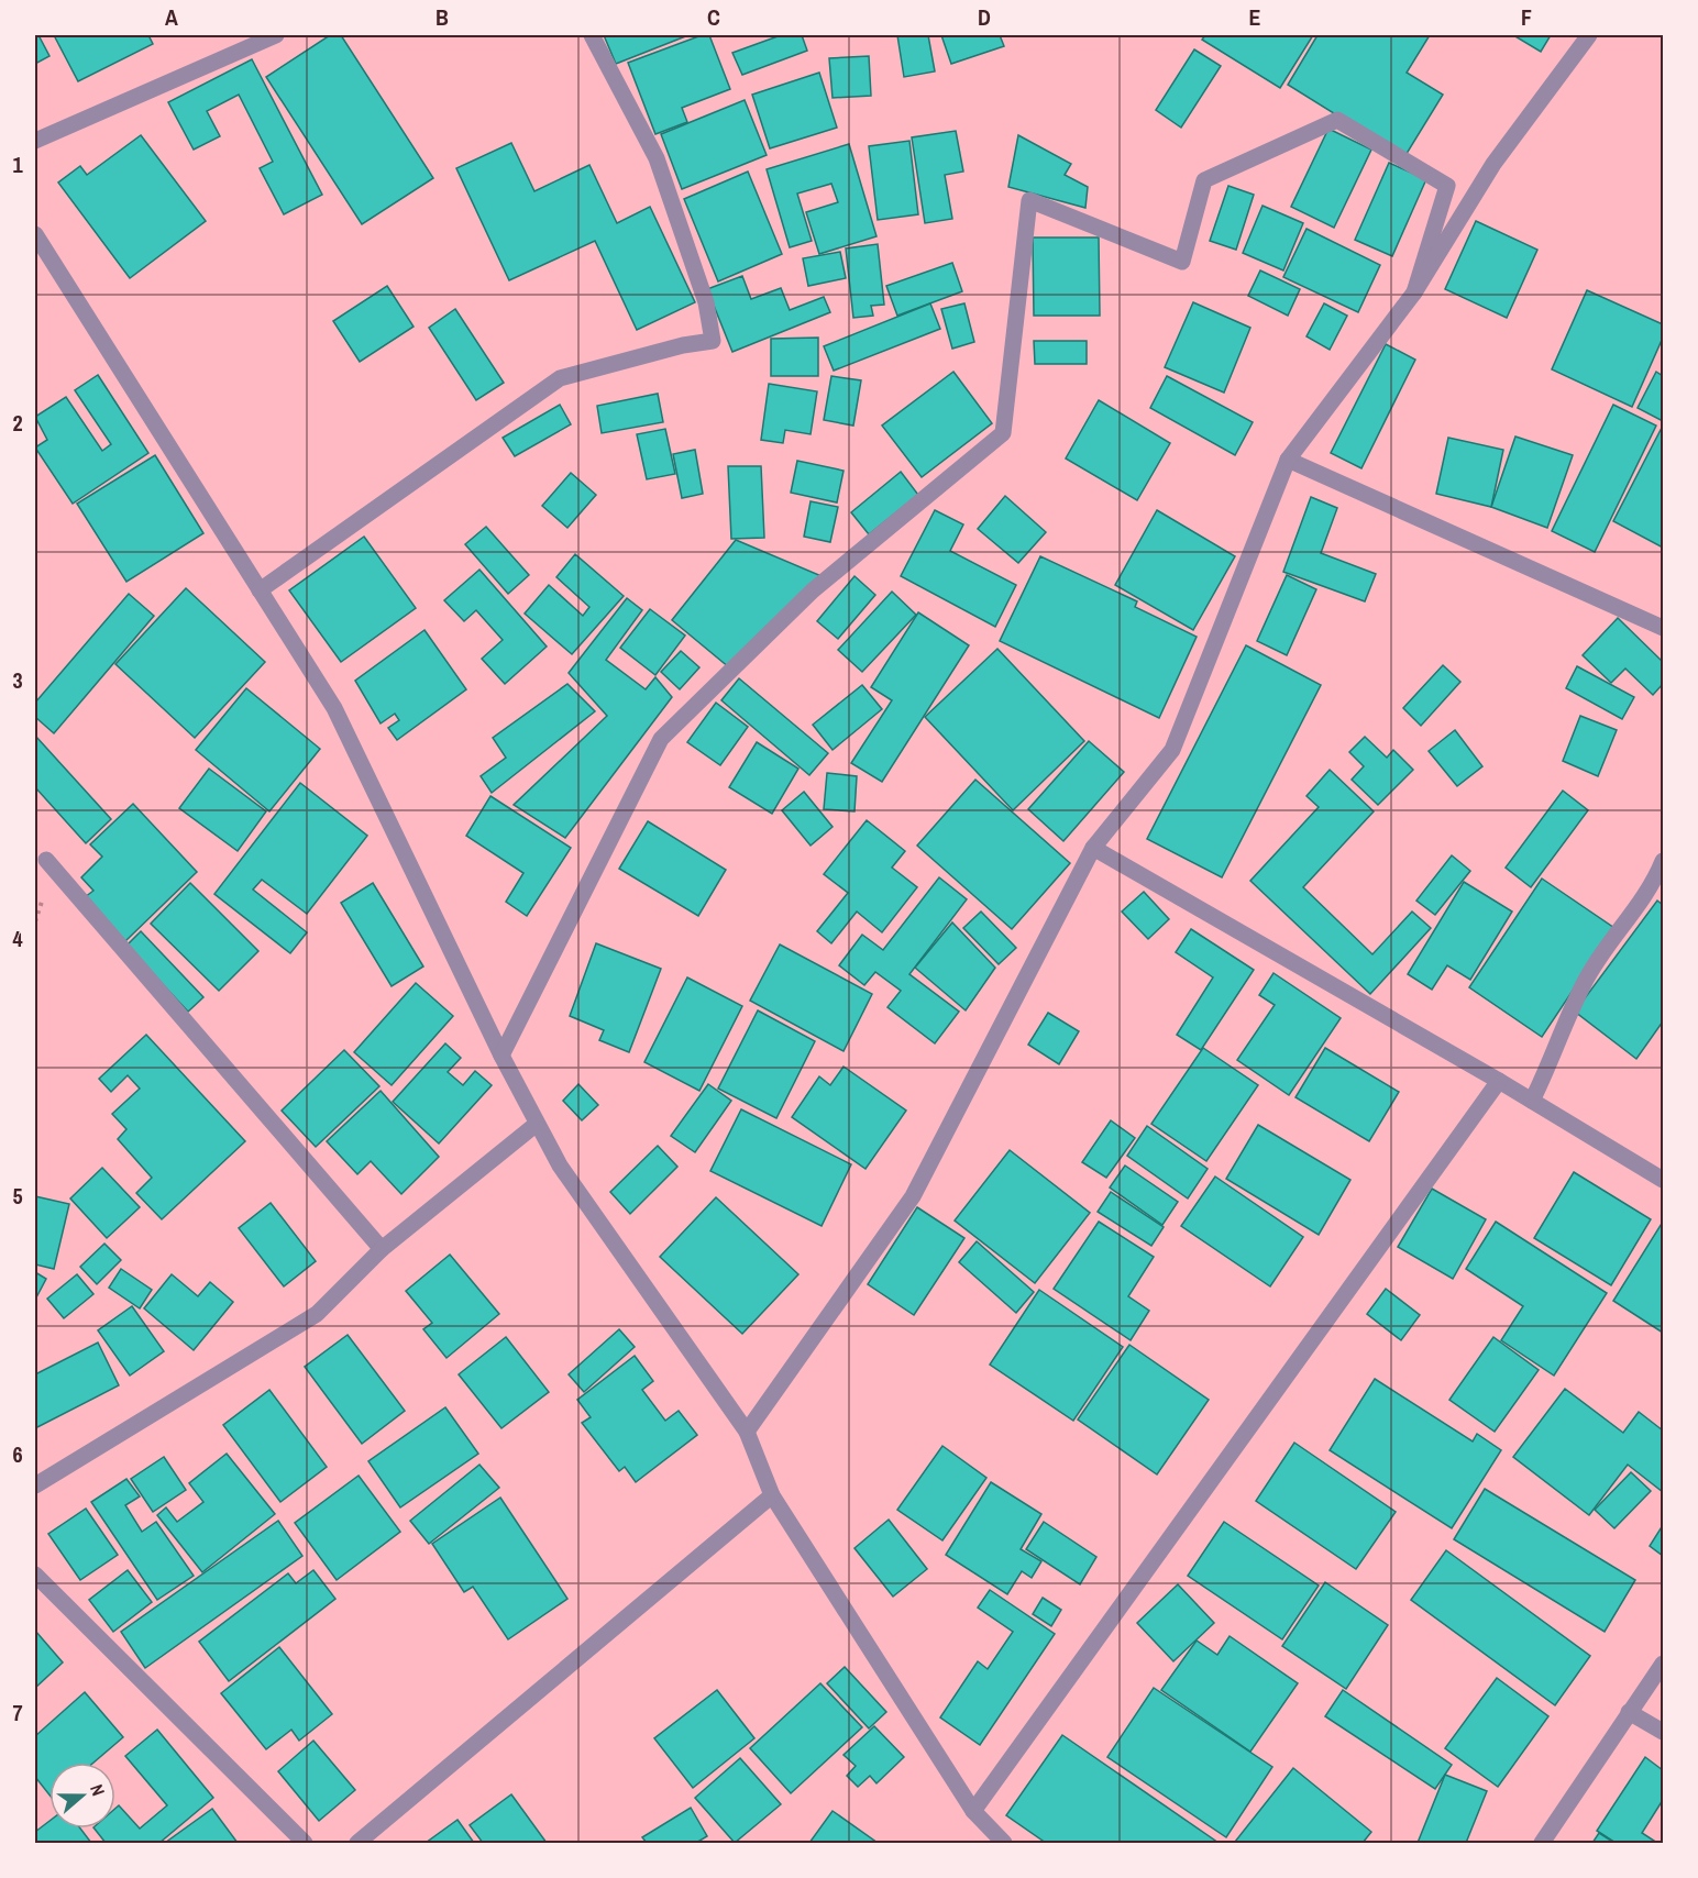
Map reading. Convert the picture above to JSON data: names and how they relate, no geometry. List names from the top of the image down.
{
  "north": "right",
  "grid": {
    "columns": [
      "A",
      "B",
      "C",
      "D",
      "E",
      "F"
    ],
    "rows": [
      "1",
      "2",
      "3",
      "4",
      "5",
      "6",
      "7"
    ]
  }
}
